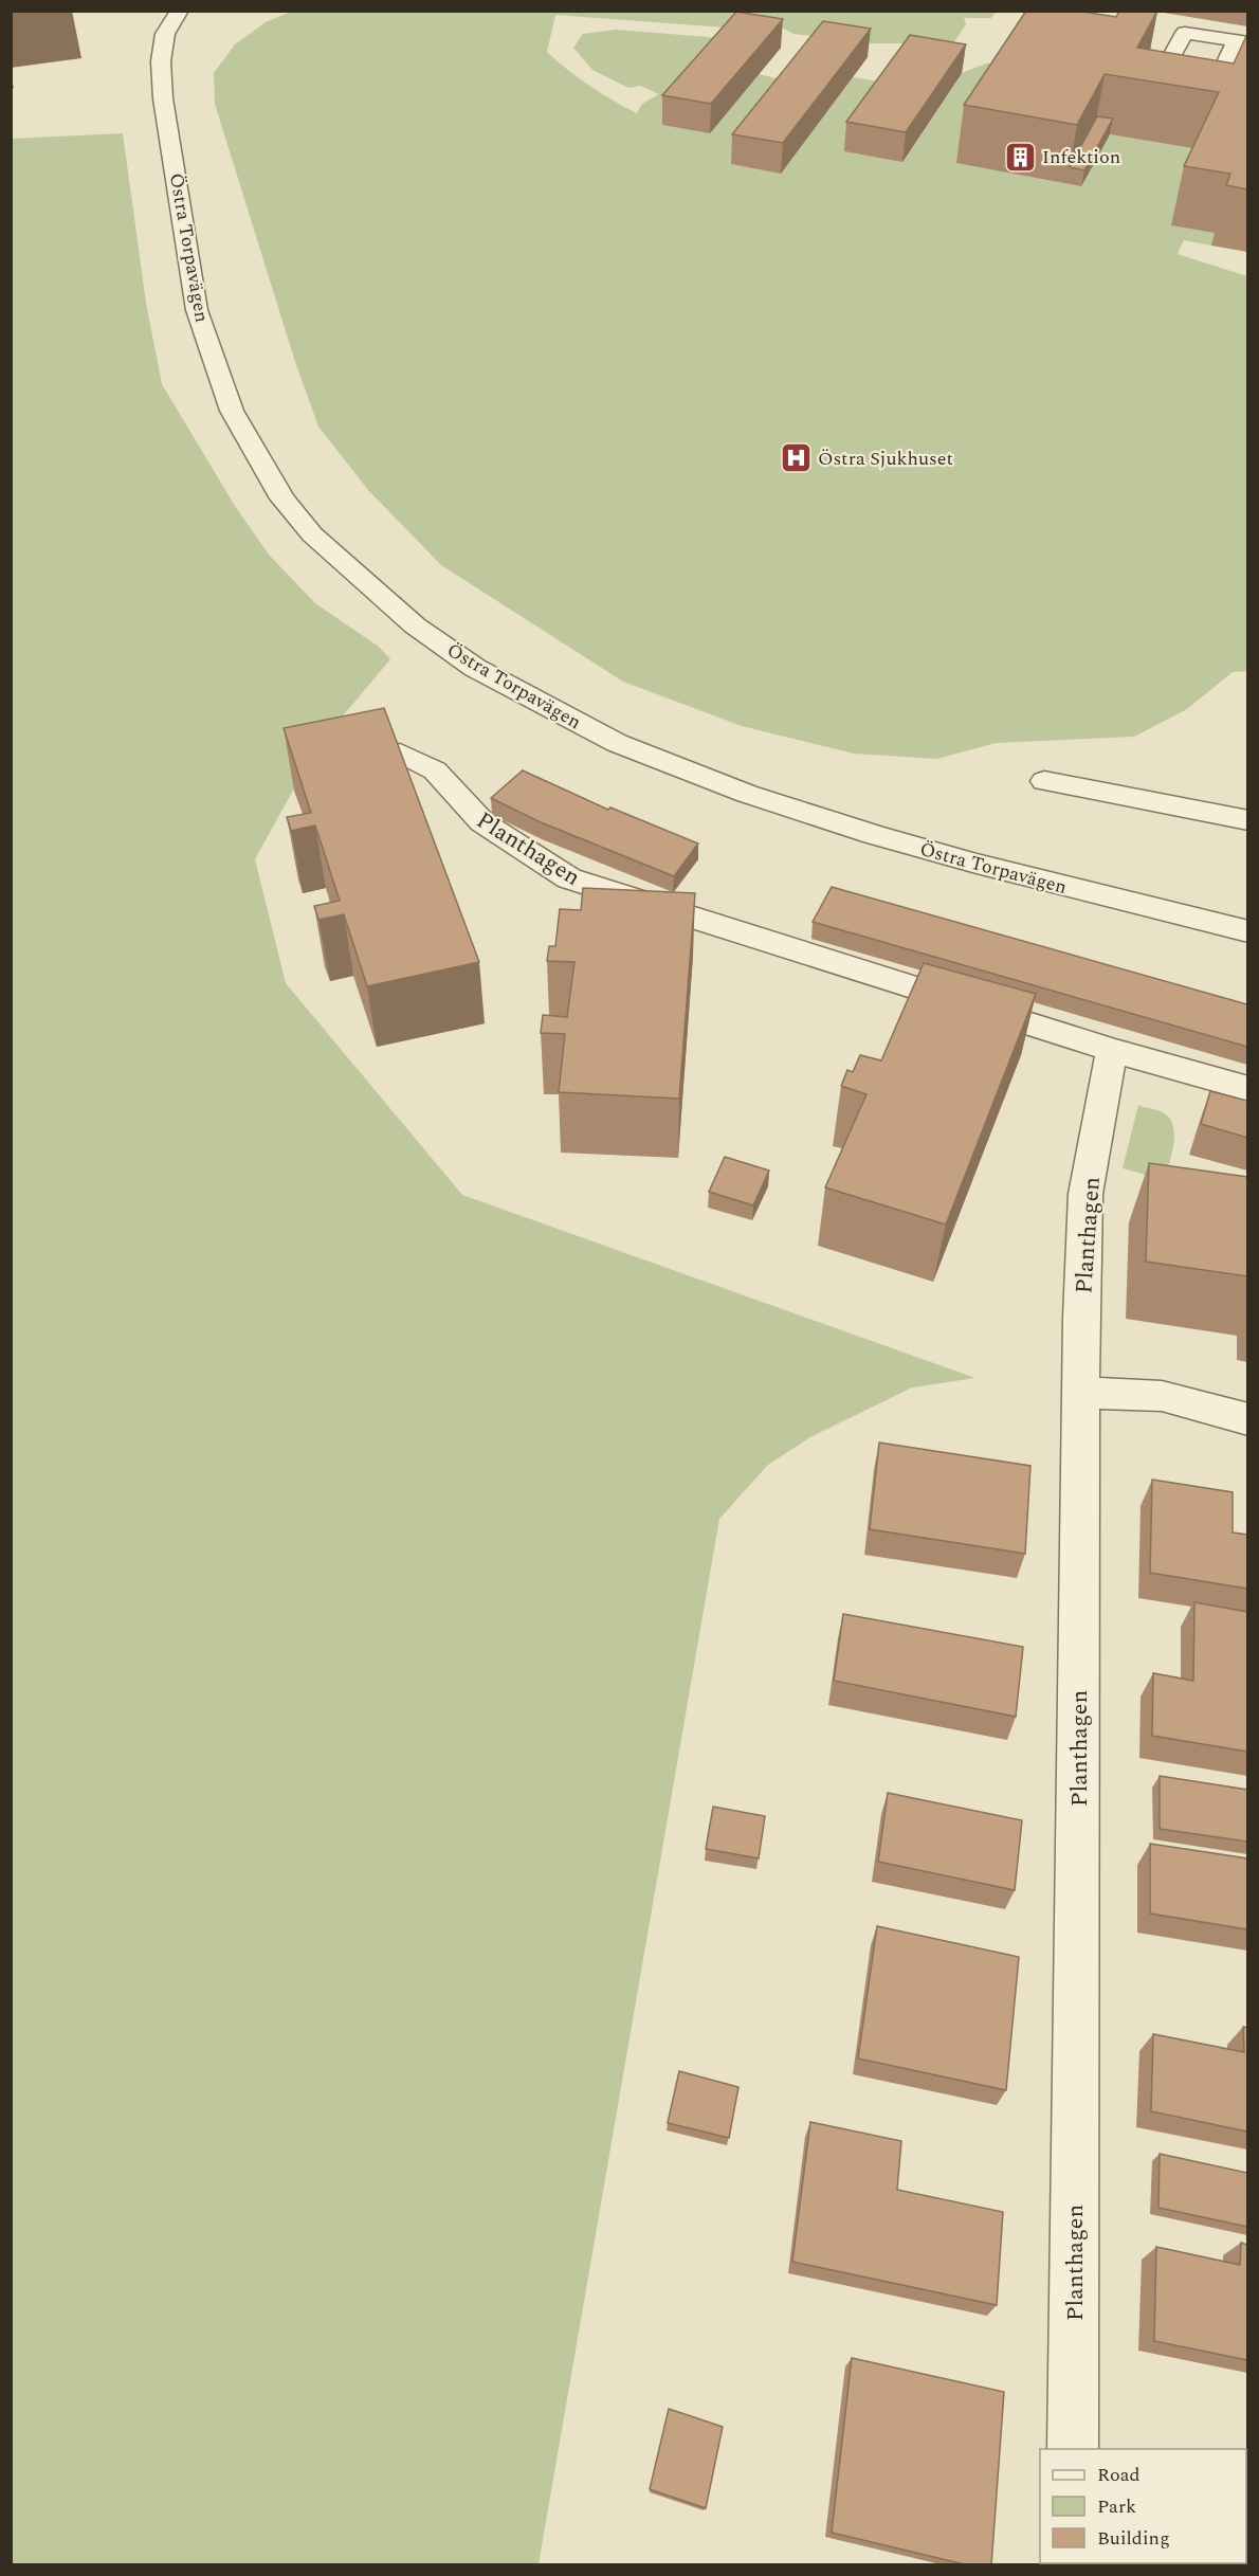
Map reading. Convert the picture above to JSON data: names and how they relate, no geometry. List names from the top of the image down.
{
  "streets": {
    "street": ["Östra Torpavägen", "Planthagen"]
  },
  "places": {
    "building": ["Infektion"],
    "hospital": ["Östra Sjukhuset"]
  },
  "legend": ["Road", "Park", "Building"]
}
